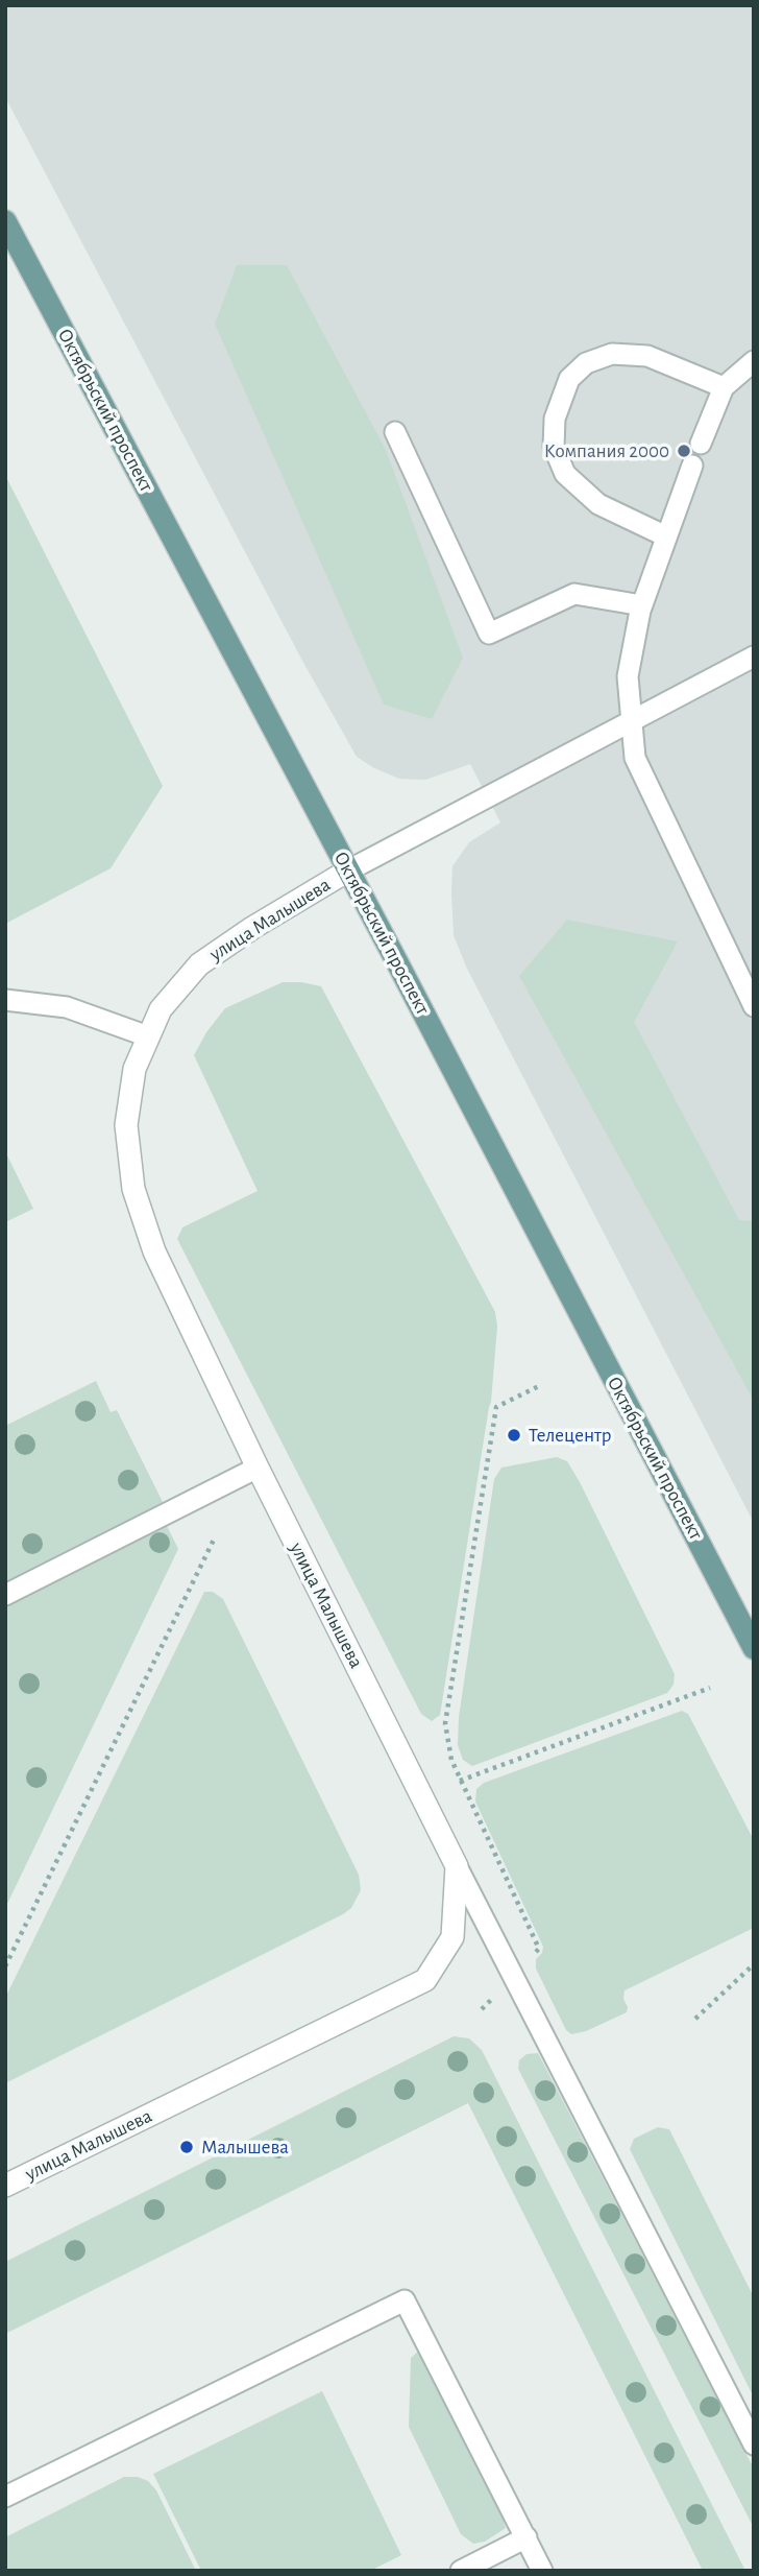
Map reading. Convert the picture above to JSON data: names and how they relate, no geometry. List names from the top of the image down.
{
  "streets": {
    "main road": ["Октябрьский проспект"],
    "street": ["улица Малышева"]
  },
  "crossings": [
    ["Октябрьский проспект", "улица Малышева"]
  ],
  "places": ["Компания 2000", "Телецентр", "Малышева"]
}
